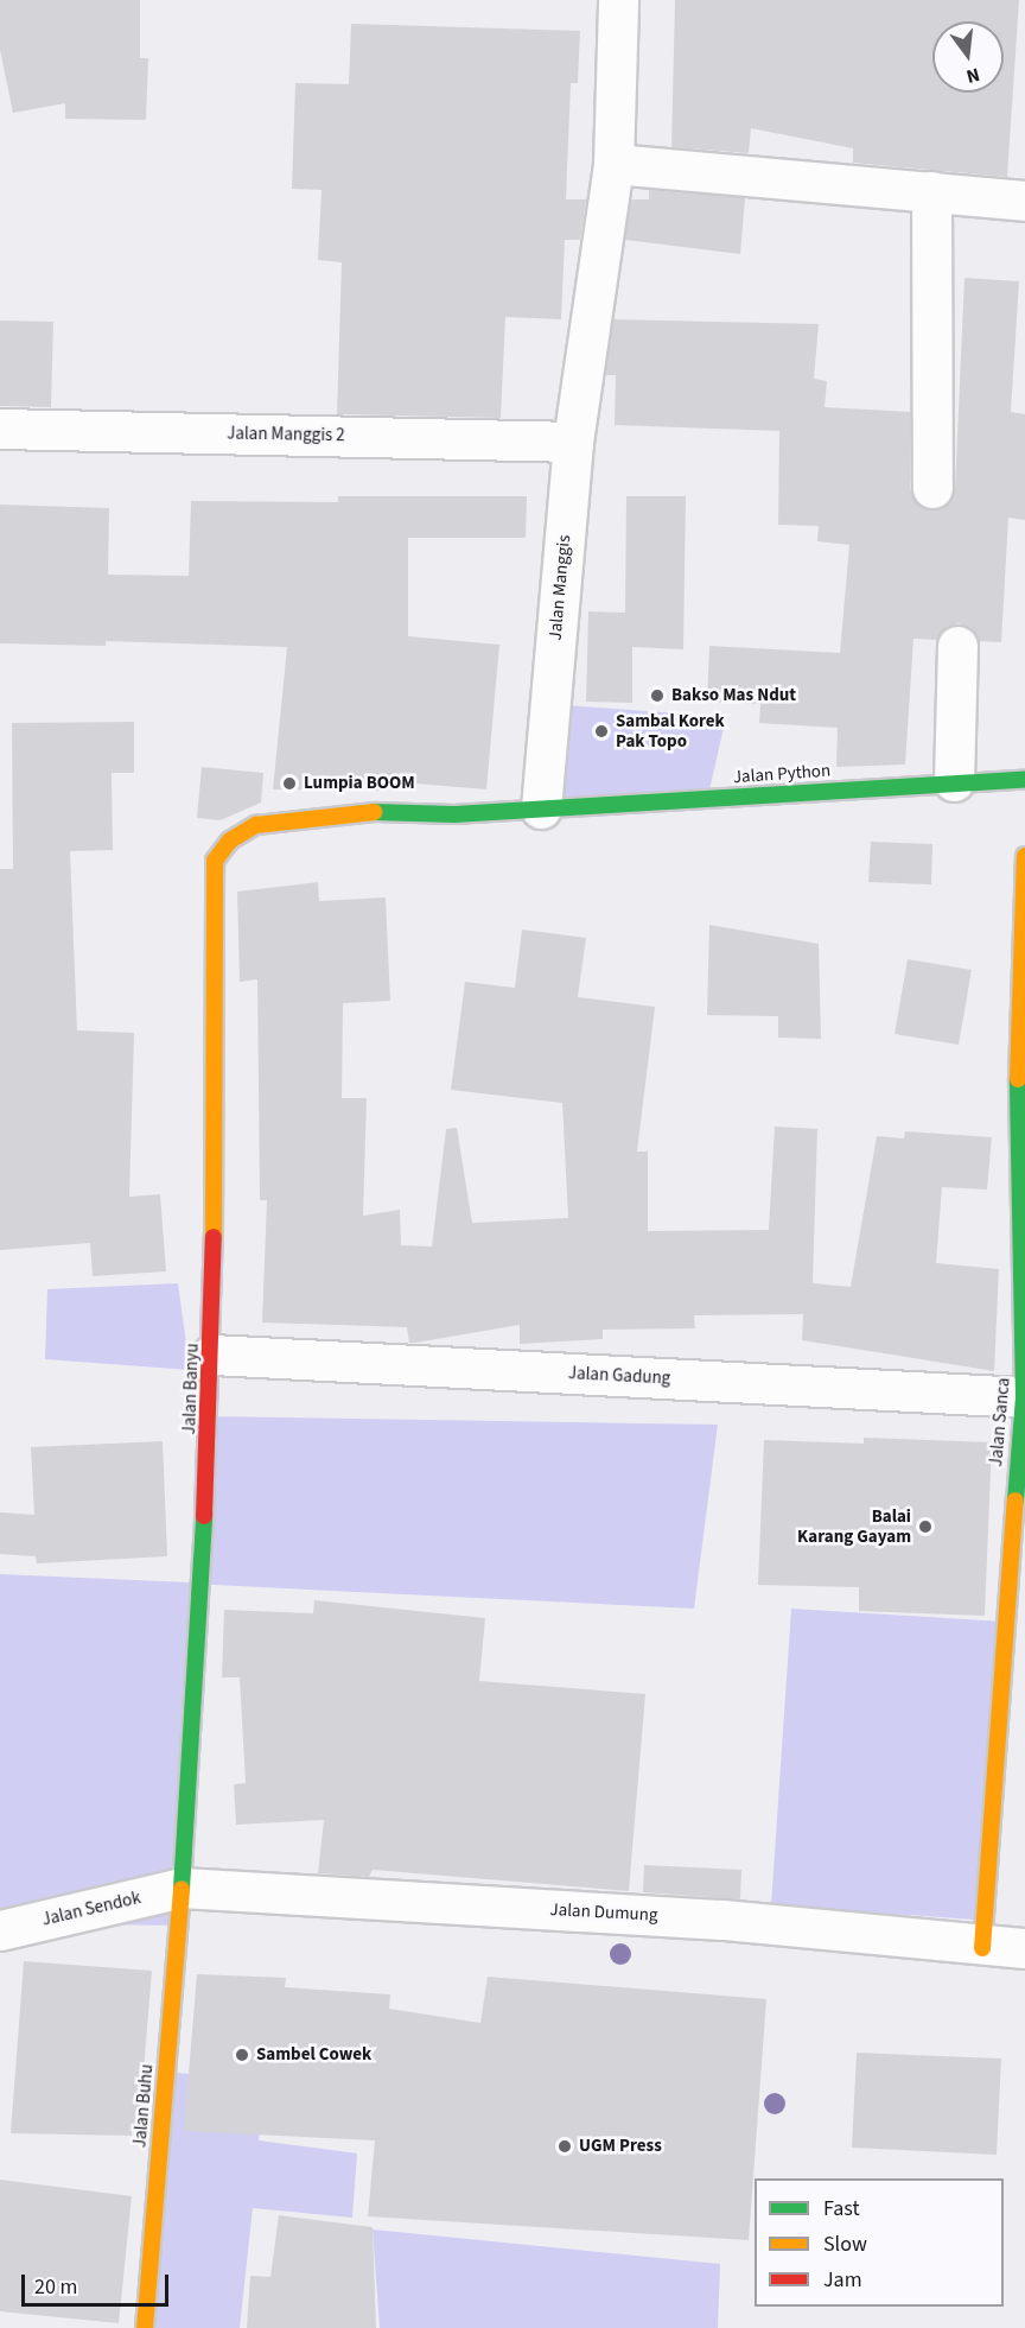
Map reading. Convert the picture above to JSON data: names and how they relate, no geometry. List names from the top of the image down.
{
  "streets": {
    "street": [
      "Jalan Manggis 2",
      "Jalan Manggis",
      "Jalan Python",
      "Jalan Gadung",
      "Jalan Banyu",
      "Jalan Sanca",
      "Jalan Sendok",
      "Jalan Dumung",
      "Jalan Buhu"
    ]
  },
  "crossings": [
    ["Jalan Manggis 2", "Jalan Manggis"],
    ["Jalan Manggis", "Jalan Python"],
    ["Jalan Manggis", "Jalan Banyu"],
    ["Jalan Python", "Jalan Banyu"],
    ["Jalan Gadung", "Jalan Banyu"],
    ["Jalan Gadung", "Jalan Sanca"],
    ["Jalan Banyu", "Jalan Sendok"],
    ["Jalan Banyu", "Jalan Dumung"],
    ["Jalan Banyu", "Jalan Buhu"],
    ["Jalan Sanca", "Jalan Dumung"],
    ["Jalan Sendok", "Jalan Dumung"],
    ["Jalan Sendok", "Jalan Buhu"],
    ["Jalan Dumung", "Jalan Buhu"]
  ],
  "places": [
    "Bakso Mas Ndut",
    "Sambal Korek Pak Topo",
    "Lumpia BOOM",
    "Balai Karang Gayam",
    "Sambel Cowek",
    "UGM Press"
  ],
  "legend": ["Fast", "Slow", "Jam"],
  "scale_bar": "20 m",
  "north": "bottom"
}
